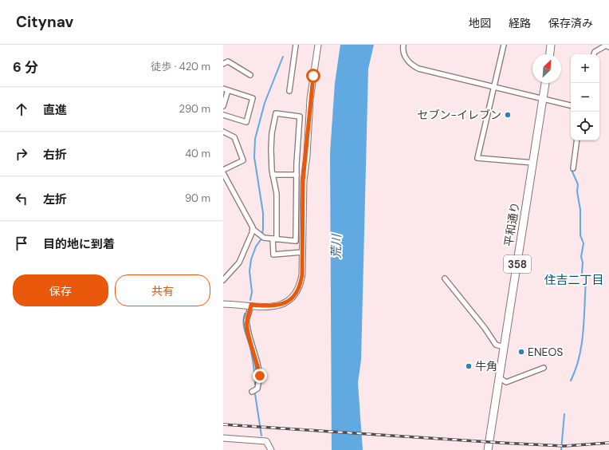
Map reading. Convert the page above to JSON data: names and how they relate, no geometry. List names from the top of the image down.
{
  "streets": {
    "highway": ["平和通り", "358"]
  },
  "districts": ["住吉二丁目"],
  "water": ["荒川"],
  "places": ["セブン-イレブン", "ENEOS", "牛角"],
  "north": "top right",
  "page": {
    "header": "Citynav",
    "nav": ["地図", "経路", "保存済み"],
    "heading": ["6 分", "徒歩 · 420 m"],
    "map_buttons": ["+", "−"],
    "list": [
      ["直進", "290 m"],
      ["右折", "40 m"],
      ["左折", "90 m"],
      "目的地に到着"
    ],
    "buttons": ["保存", "共有"]
  }
}
